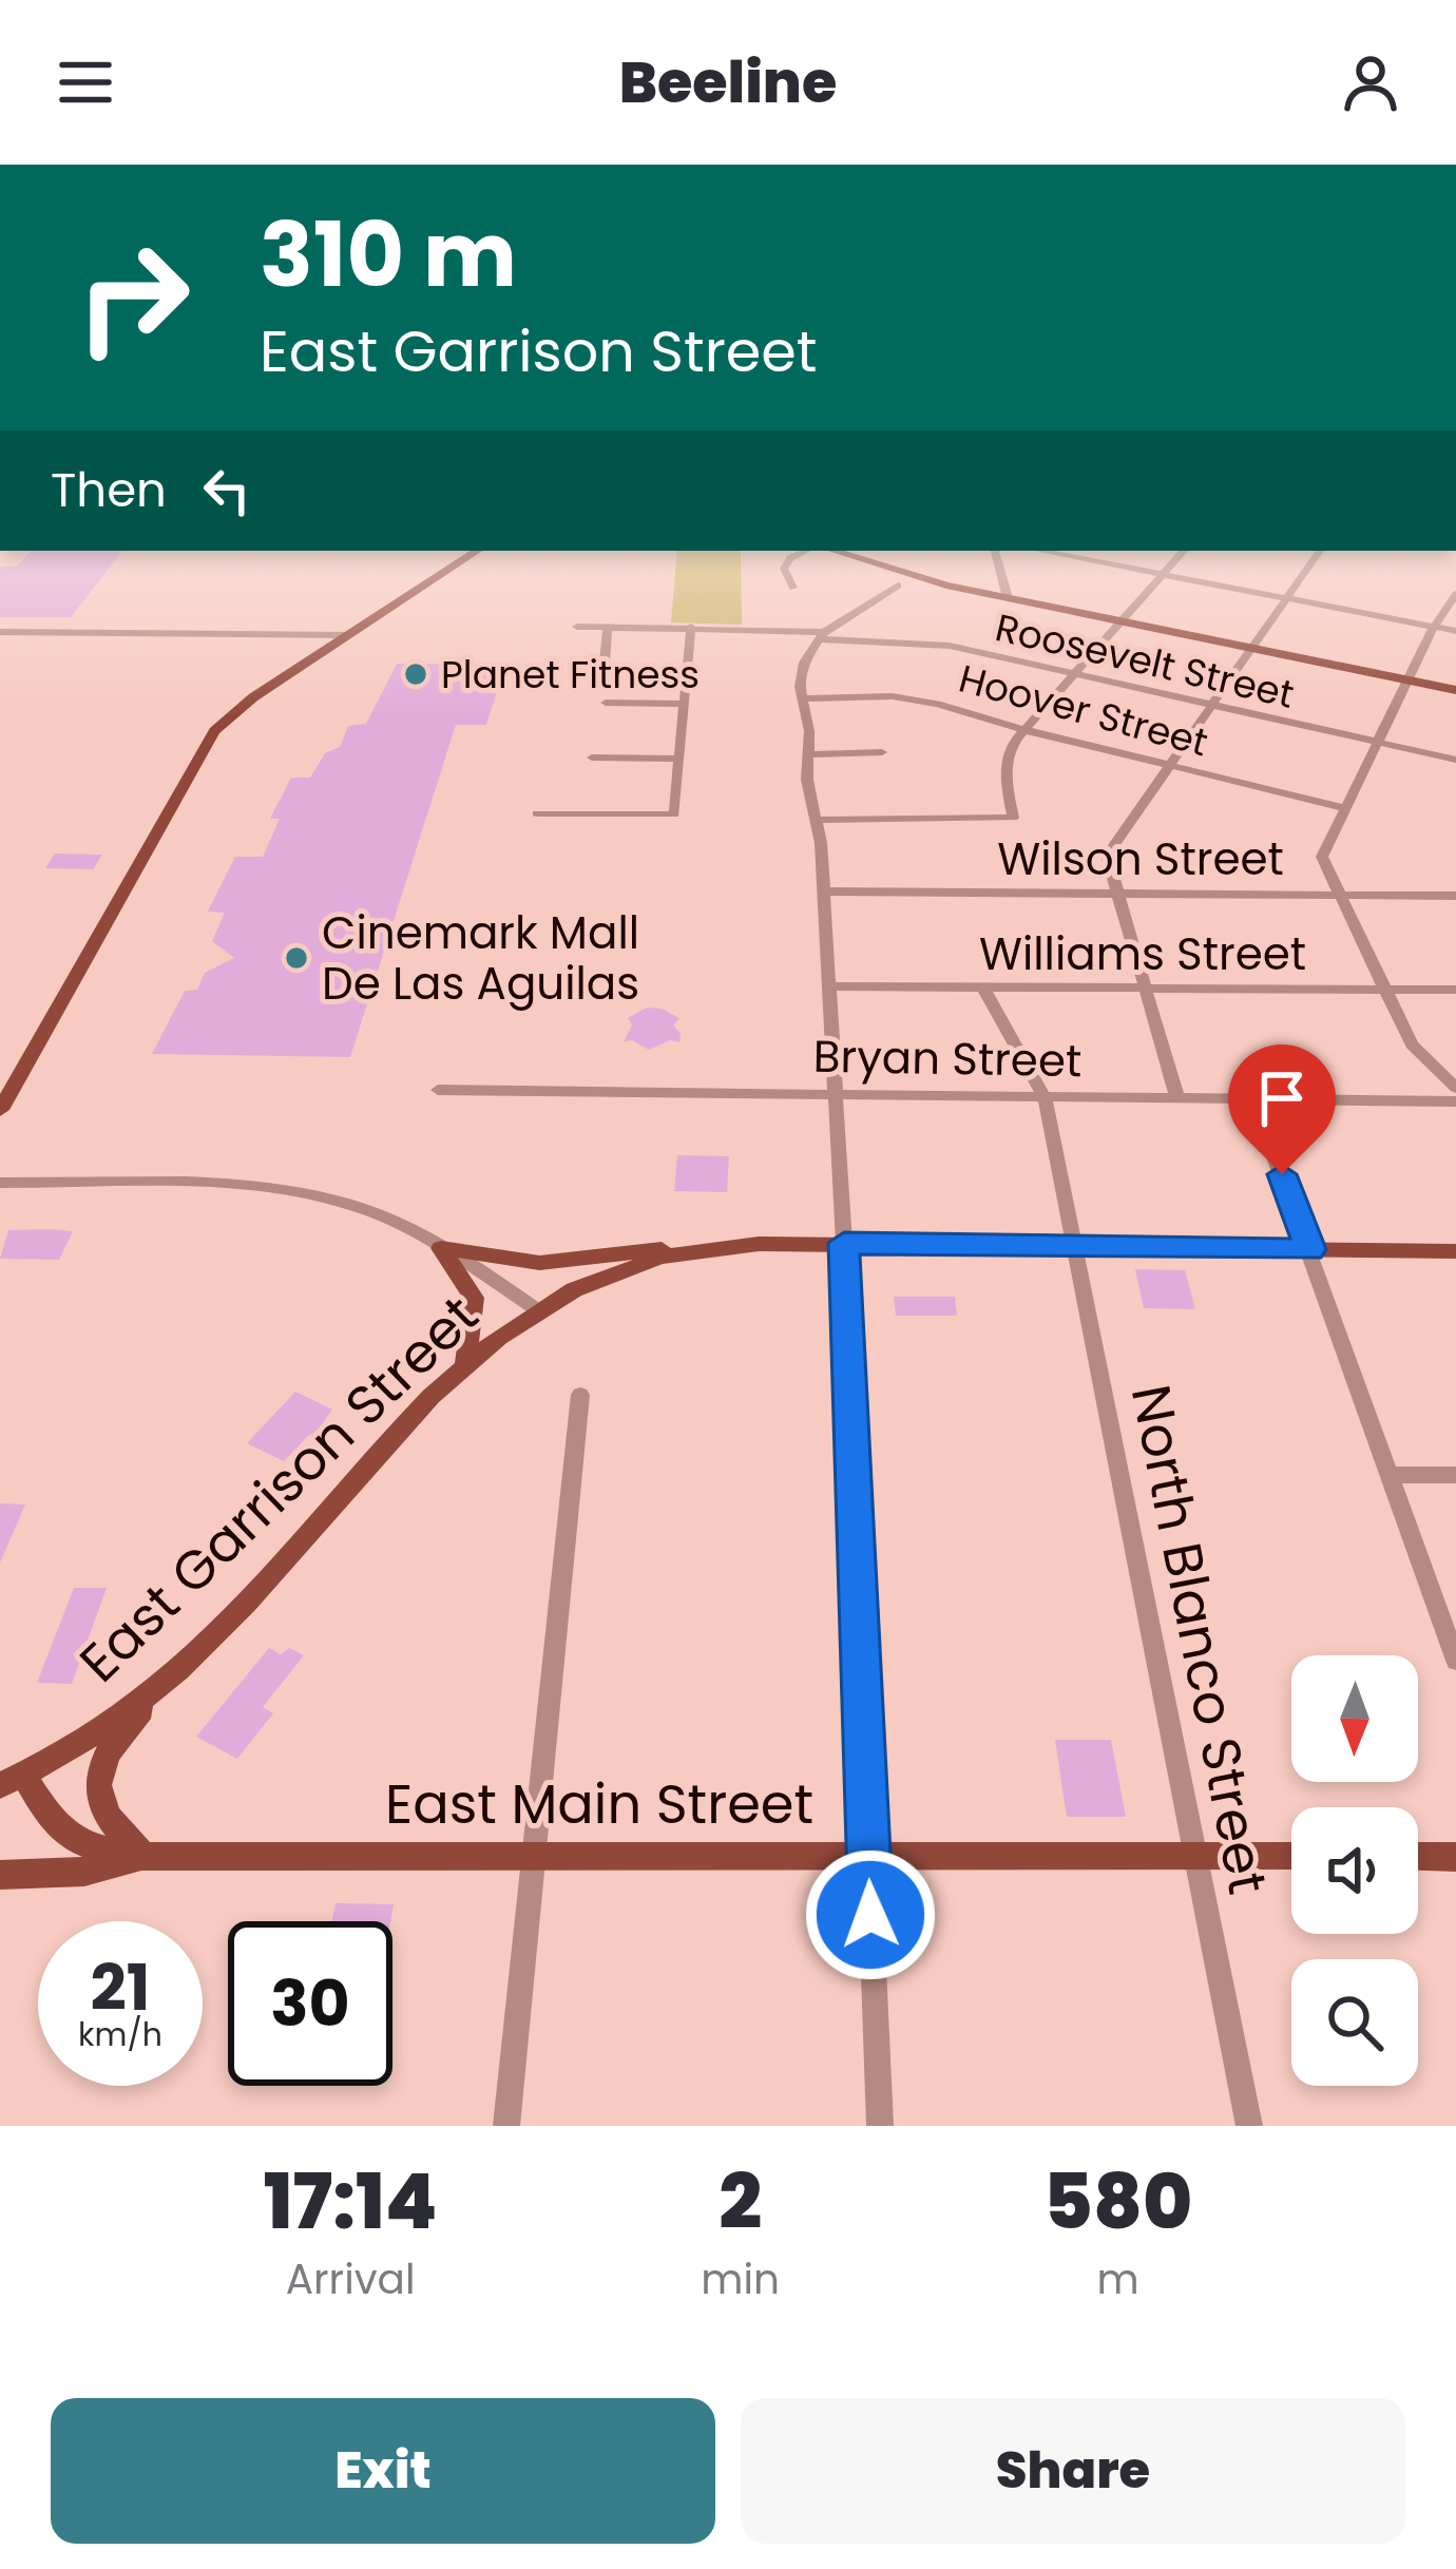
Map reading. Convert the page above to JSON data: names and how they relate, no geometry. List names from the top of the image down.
{
  "streets": {
    "main road": ["East Garrison Street", "East Main Street"],
    "street": [
      "Roosevelt Street",
      "Hoover Street",
      "Wilson Street",
      "Williams Street",
      "Bryan Street",
      "North Blanco Street"
    ]
  },
  "crossings": [
    ["Williams Street", "North Blanco Street"],
    ["Bryan Street", "North Blanco Street"],
    ["East Garrison Street", "North Blanco Street"],
    ["East Garrison Street", "East Main Street"],
    ["North Blanco Street", "East Main Street"]
  ],
  "places": ["Planet Fitness", "Cinemark Mall De Las Aguilas"],
  "north": "bottom",
  "page": {
    "header": "Beeline",
    "turn": ["310 m", "East Garrison Street"],
    "then": "Then",
    "speed": "21 km/h",
    "limit": "30",
    "eta": [
      "17:14",
      "Arrival",
      "2",
      "min",
      "580",
      "m"
    ],
    "buttons": ["Exit", "Share"]
  }
}
